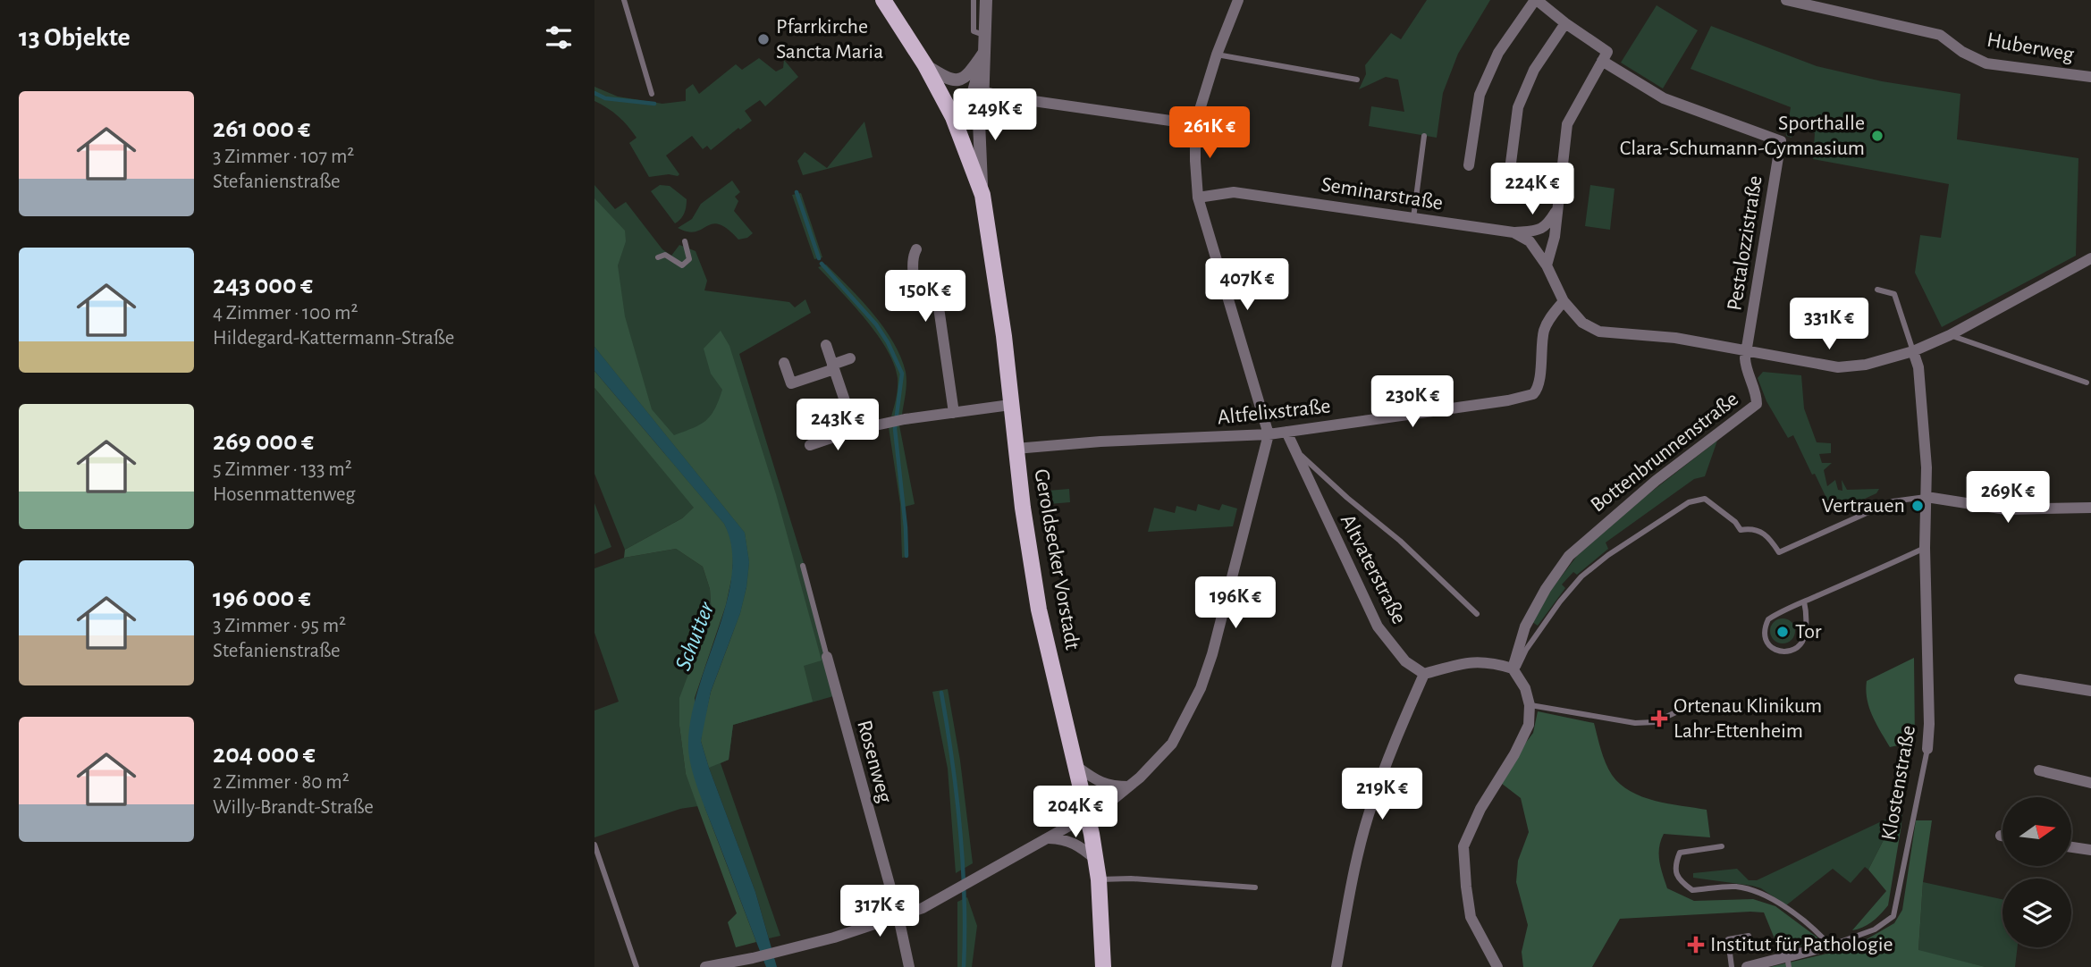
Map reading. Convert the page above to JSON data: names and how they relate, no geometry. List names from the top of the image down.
{
  "streets": {
    "main road": ["Geroldsecker Vorstadt"],
    "street": [
      "Huberweg",
      "Seminarstraße",
      "Pestalozzistraße",
      "Altfelixstraße",
      "Bottenbrunnenstraße",
      "Altvaterstraße",
      "Rosenweg",
      "Klostenstraße"
    ]
  },
  "crossings": [
    ["Pestalozzistraße", "Bottenbrunnenstraße"],
    ["Altfelixstraße", "Geroldsecker Vorstadt"],
    ["Altfelixstraße", "Altvaterstraße"]
  ],
  "water": ["Schutter"],
  "places": {
    "other": [
      "Pfarrkirche Sancta Maria",
      "Sporthalle Clara-Schumann-Gymnasium",
      "Vertrauen",
      "Tor"
    ],
    "health": ["Ortenau Klinikum Lahr-Ettenheim", "Institut für Pathologie"]
  },
  "north": "right",
  "page": {
    "heading": "13 Objekte",
    "list": [
      {
        "name": "261 000 €",
        "note": "3 Zimmer · 107 m² · Stefanienstraße"
      },
      {
        "name": "243 000 €",
        "note": "4 Zimmer · 100 m² · Hildegard-Kattermann-Straße"
      },
      {
        "name": "269 000 €",
        "note": "5 Zimmer · 133 m² · Hosenmattenweg"
      },
      {
        "name": "196 000 €",
        "note": "3 Zimmer · 95 m² · Stefanienstraße"
      },
      {
        "name": "204 000 €",
        "note": "2 Zimmer · 80 m² · Willy-Brandt-Straße"
      }
    ],
    "price": [
      "249K €",
      "261K €",
      "224K €",
      "407K €",
      "150K €",
      "331K €",
      "230K €",
      "243K €",
      "269K €",
      "196K €",
      "219K €",
      "204K €",
      "317K €"
    ]
  }
}
